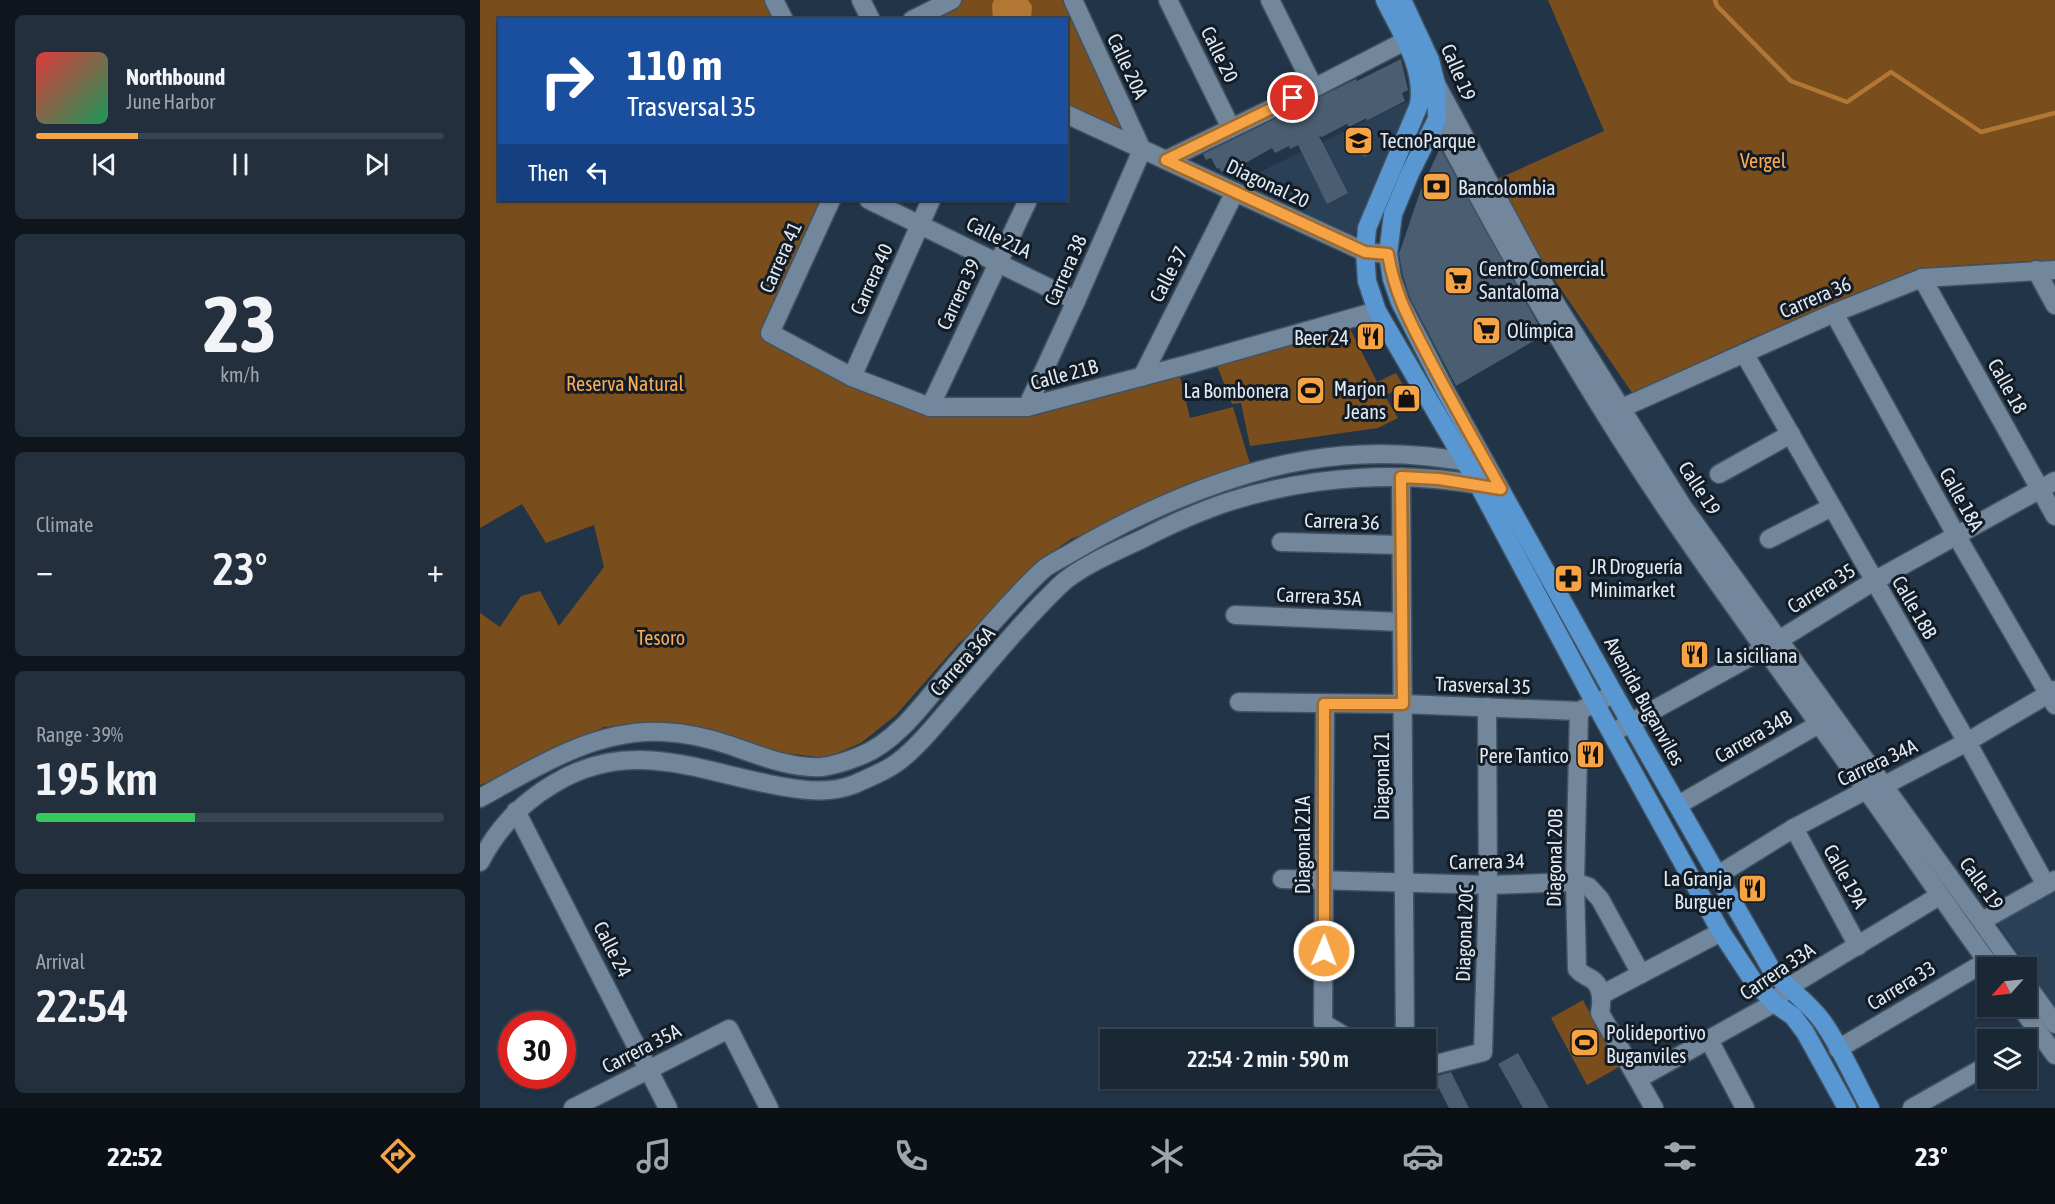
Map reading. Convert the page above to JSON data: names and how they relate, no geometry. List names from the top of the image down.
{
  "streets": {
    "main road": ["Calle 19", "Avenida Buganviles"],
    "street": [
      "Calle 20",
      "Calle 20A",
      "Diagonal 20",
      "Calle 21A",
      "Carrera 41",
      "Carrera 38",
      "Calle 37",
      "Carrera 40",
      "Carrera 39",
      "Carrera 36",
      "Calle 21B",
      "Calle 18",
      "Calle 18A",
      "Carrera 35",
      "Carrera 35A",
      "Calle 18B",
      "Carrera 36A",
      "Trasversal 35",
      "Carrera 34B",
      "Carrera 34A",
      "Diagonal 21",
      "Diagonal 21A",
      "Diagonal 20B",
      "Carrera 34",
      "Calle 19A",
      "Diagonal 20C",
      "Calle 24",
      "Carrera 33A",
      "Carrera 33"
    ]
  },
  "crossings": [
    ["Calle 20A", "Diagonal 20"],
    ["Calle 20A", "Carrera 38"],
    ["Calle 19", "Carrera 36"],
    ["Calle 19", "Carrera 35"],
    ["Calle 19", "Avenida Buganviles"],
    ["Calle 19", "Carrera 34B"],
    ["Calle 19", "Carrera 34A"],
    ["Calle 19", "Carrera 33A"],
    ["Diagonal 20", "Carrera 38"],
    ["Diagonal 20", "Calle 37"],
    ["Diagonal 20", "Avenida Buganviles"],
    ["Calle 21A", "Carrera 38"],
    ["Calle 21A", "Carrera 40"],
    ["Calle 21A", "Carrera 39"],
    ["Carrera 41", "Calle 21B"],
    ["Carrera 38", "Calle 21B"],
    ["Calle 37", "Calle 21B"],
    ["Carrera 40", "Calle 21B"],
    ["Carrera 39", "Calle 21B"],
    ["Carrera 36", "Calle 18"],
    ["Carrera 36", "Calle 18A"],
    ["Carrera 36", "Calle 18B"],
    ["Carrera 36", "Diagonal 21"],
    ["Calle 18", "Carrera 35"],
    ["Calle 18A", "Carrera 35"],
    ["Calle 18A", "Carrera 34A"],
    ["Carrera 35", "Calle 18B"],
    ["Carrera 35", "Avenida Buganviles"],
    ["Carrera 35A", "Diagonal 21"],
    ["Carrera 35A", "Calle 24"],
    ["Calle 18B", "Carrera 34A"],
    ["Carrera 36A", "Avenida Buganviles"],
    ["Carrera 36A", "Diagonal 21"],
    ["Carrera 36A", "Calle 24"],
    ["Trasversal 35", "Avenida Buganviles"],
    ["Trasversal 35", "Diagonal 21"],
    ["Trasversal 35", "Diagonal 21A"],
    ["Trasversal 35", "Diagonal 20B"],
    ["Trasversal 35", "Diagonal 20C"],
    ["Avenida Buganviles", "Carrera 34B"],
    ["Avenida Buganviles", "Carrera 34A"],
    ["Avenida Buganviles", "Carrera 33A"],
    ["Avenida Buganviles", "Carrera 33"],
    ["Carrera 34A", "Calle 19A"],
    ["Diagonal 21", "Carrera 34"],
    ["Diagonal 21A", "Carrera 34"],
    ["Diagonal 20B", "Carrera 34"],
    ["Carrera 34", "Diagonal 20C"],
    ["Calle 19A", "Carrera 33A"]
  ],
  "parks": ["Vergel", "Reserva Natural", "Tesoro"],
  "places": {
    "school or university": ["TecnoParque"],
    "bank": ["Bancolombia"],
    "supermarket": ["Centro Comercial Santaloma", "Olímpica"],
    "restaurant": [
      "Beer 24",
      "La siciliana",
      "Pere Tantico",
      "La Granja Burguer"
    ],
    "sports": ["La Bombonera", "Polideportivo Buganviles"],
    "shop": ["Marjon Jeans"],
    "pharmacy": ["JR Droguería Minimarket"]
  },
  "north": "bottom left",
  "page": {
    "turn": ["110 m", "Trasversal 35"],
    "song": ["Northbound", "June Harbor"],
    "then": "Then",
    "tile": [
      ["23", "km/h"],
      "Climate",
      ["Range · 39%", "195 km"],
      ["Arrival", "22:54"]
    ],
    "heat": ["−", "23°", "+"],
    "limit": "30",
    "trip": "22:54 · 2 min · 590 m",
    "tabs": ["22:52", "23°"]
  }
}
